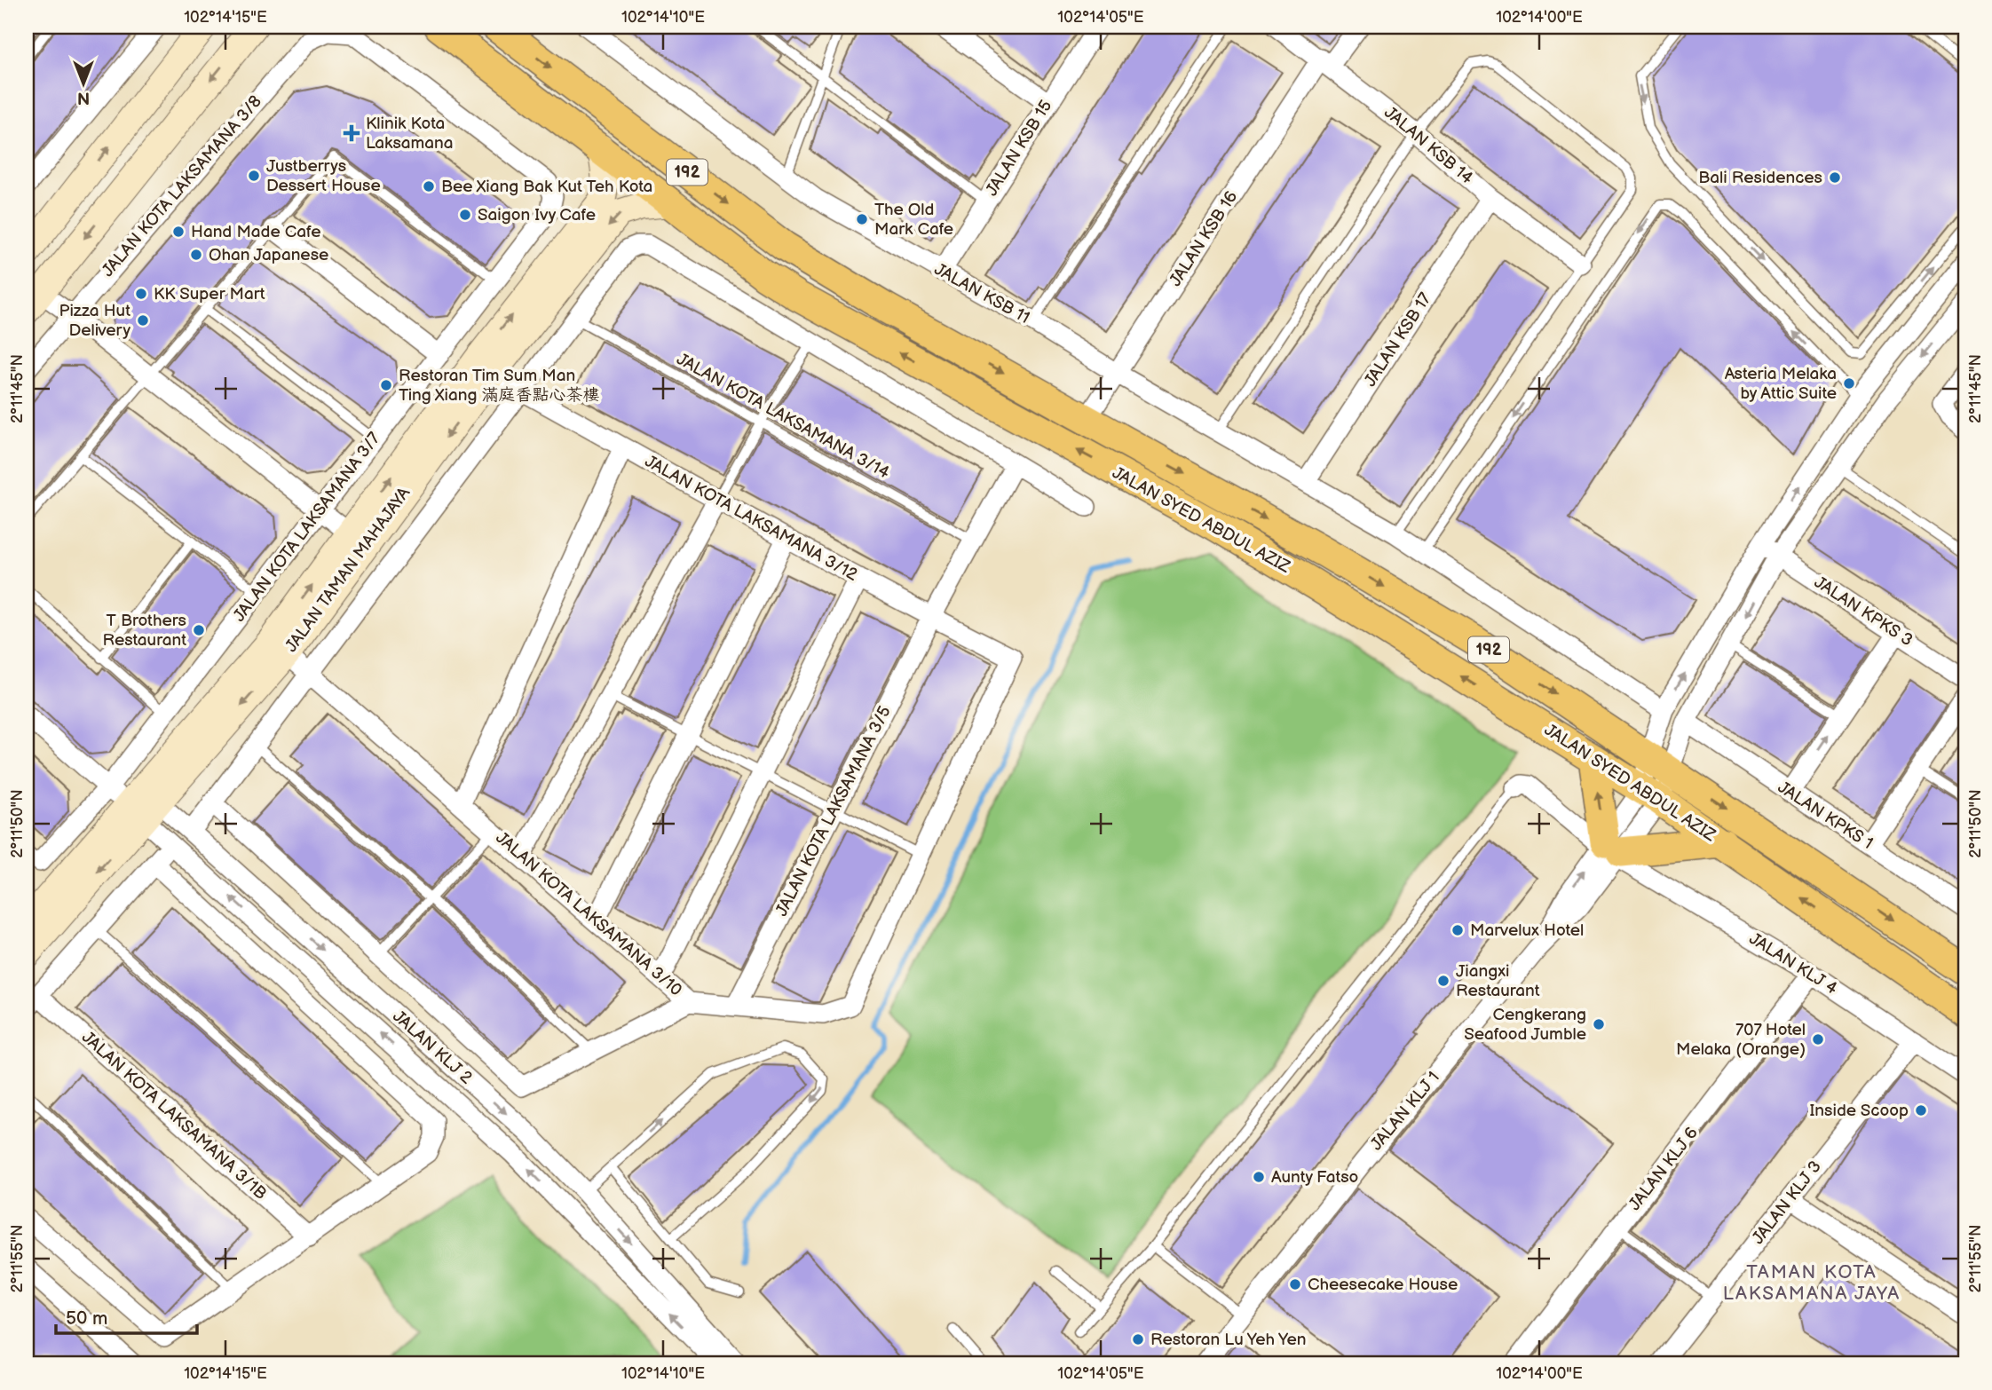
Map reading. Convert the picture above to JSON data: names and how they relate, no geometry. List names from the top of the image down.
{
  "streets": {
    "main road": ["192", "JALAN SYED ABDUL AZIZ"],
    "street": [
      "JALAN KSB 14",
      "JALAN KSB 15",
      "JALAN KOTA LAKSAMANA 3/8",
      "JALAN KSB 16",
      "JALAN KSB 11",
      "JALAN KSB 17",
      "JALAN KOTA LAKSAMANA 3/12",
      "JALAN KOTA LAKSAMANA 3/7",
      "JALAN TAMAN MAHAJAYA",
      "JALAN KPKS 3",
      "JALAN KOTA LAKSAMANA 3/5",
      "JALAN KPKS 1",
      "JALAN KOTA LAKSAMANA 3/10",
      "JALAN KLJ 4",
      "JALAN KLJ 2",
      "JALAN KLJ 1",
      "JALAN KOTA LAKSAMANA 3/1B",
      "JALAN KLJ 6",
      "JALAN KLJ 3"
    ],
    "lane": ["JALAN KOTA LAKSAMANA 3/14"]
  },
  "crossings": [
    ["JALAN KSB 14", "JALAN KSB 16"],
    ["JALAN KSB 14", "JALAN KSB 17"],
    ["JALAN KSB 15", "JALAN KSB 11"],
    ["JALAN KOTA LAKSAMANA 3/8", "JALAN KOTA LAKSAMANA 3/7"],
    ["JALAN KSB 16", "JALAN KSB 11"],
    ["JALAN KSB 16", "JALAN SYED ABDUL AZIZ"],
    ["JALAN KSB 11", "JALAN KSB 17"],
    ["JALAN KOTA LAKSAMANA 3/14", "JALAN KOTA LAKSAMANA 3/5"],
    ["JALAN KOTA LAKSAMANA 3/12", "JALAN TAMAN MAHAJAYA"],
    ["JALAN KOTA LAKSAMANA 3/12", "JALAN KOTA LAKSAMANA 3/5"],
    ["JALAN KOTA LAKSAMANA 3/12", "JALAN KOTA LAKSAMANA 3/10"],
    ["JALAN SYED ABDUL AZIZ", "JALAN TAMAN MAHAJAYA"],
    ["JALAN SYED ABDUL AZIZ", "JALAN KLJ 1"],
    ["JALAN TAMAN MAHAJAYA", "JALAN KOTA LAKSAMANA 3/10"],
    ["JALAN TAMAN MAHAJAYA", "JALAN KLJ 2"],
    ["JALAN KOTA LAKSAMANA 3/5", "JALAN KOTA LAKSAMANA 3/10"],
    ["JALAN KLJ 4", "JALAN KLJ 1"],
    ["JALAN KLJ 4", "JALAN KLJ 6"],
    ["JALAN KLJ 4", "JALAN KLJ 3"]
  ],
  "districts": ["TAMAN KOTA LAKSAMANA JAYA"],
  "places": {
    "health": ["Klinik Kota Laksamana"],
    "other": [
      "Justberrys Dessert House",
      "Bali Residences",
      "Bee Xiang Bak Kut Teh Kota",
      "Saigon Ivy Cafe",
      "The Old Mark Cafe",
      "Hand Made Cafe",
      "Ohan Japanese",
      "KK Super Mart",
      "Pizza Hut Delivery",
      "Asteria Melaka by Attic Suite",
      "Restoran Tim Sum Man Ting Xiang 滿庭香點心茶樓",
      "T Brothers Restaurant",
      "Marvelux Hotel",
      "Jiangxi Restaurant",
      "Cengkerang Seafood Jumble",
      "707 Hotel Melaka (Orange)",
      "Inside Scoop",
      "Aunty Fatso",
      "Cheesecake House",
      "Restoran Lu Yeh Yen"
    ]
  },
  "scale_bar": "50 m",
  "north": "bottom",
  "coordinates": [
    "102°14'15\"E",
    "102°14'10\"E",
    "102°14'05\"E",
    "102°14'00\"E",
    "2°11'45\"N",
    "2°11'50\"N",
    "2°11'55\"N"
  ]
}
